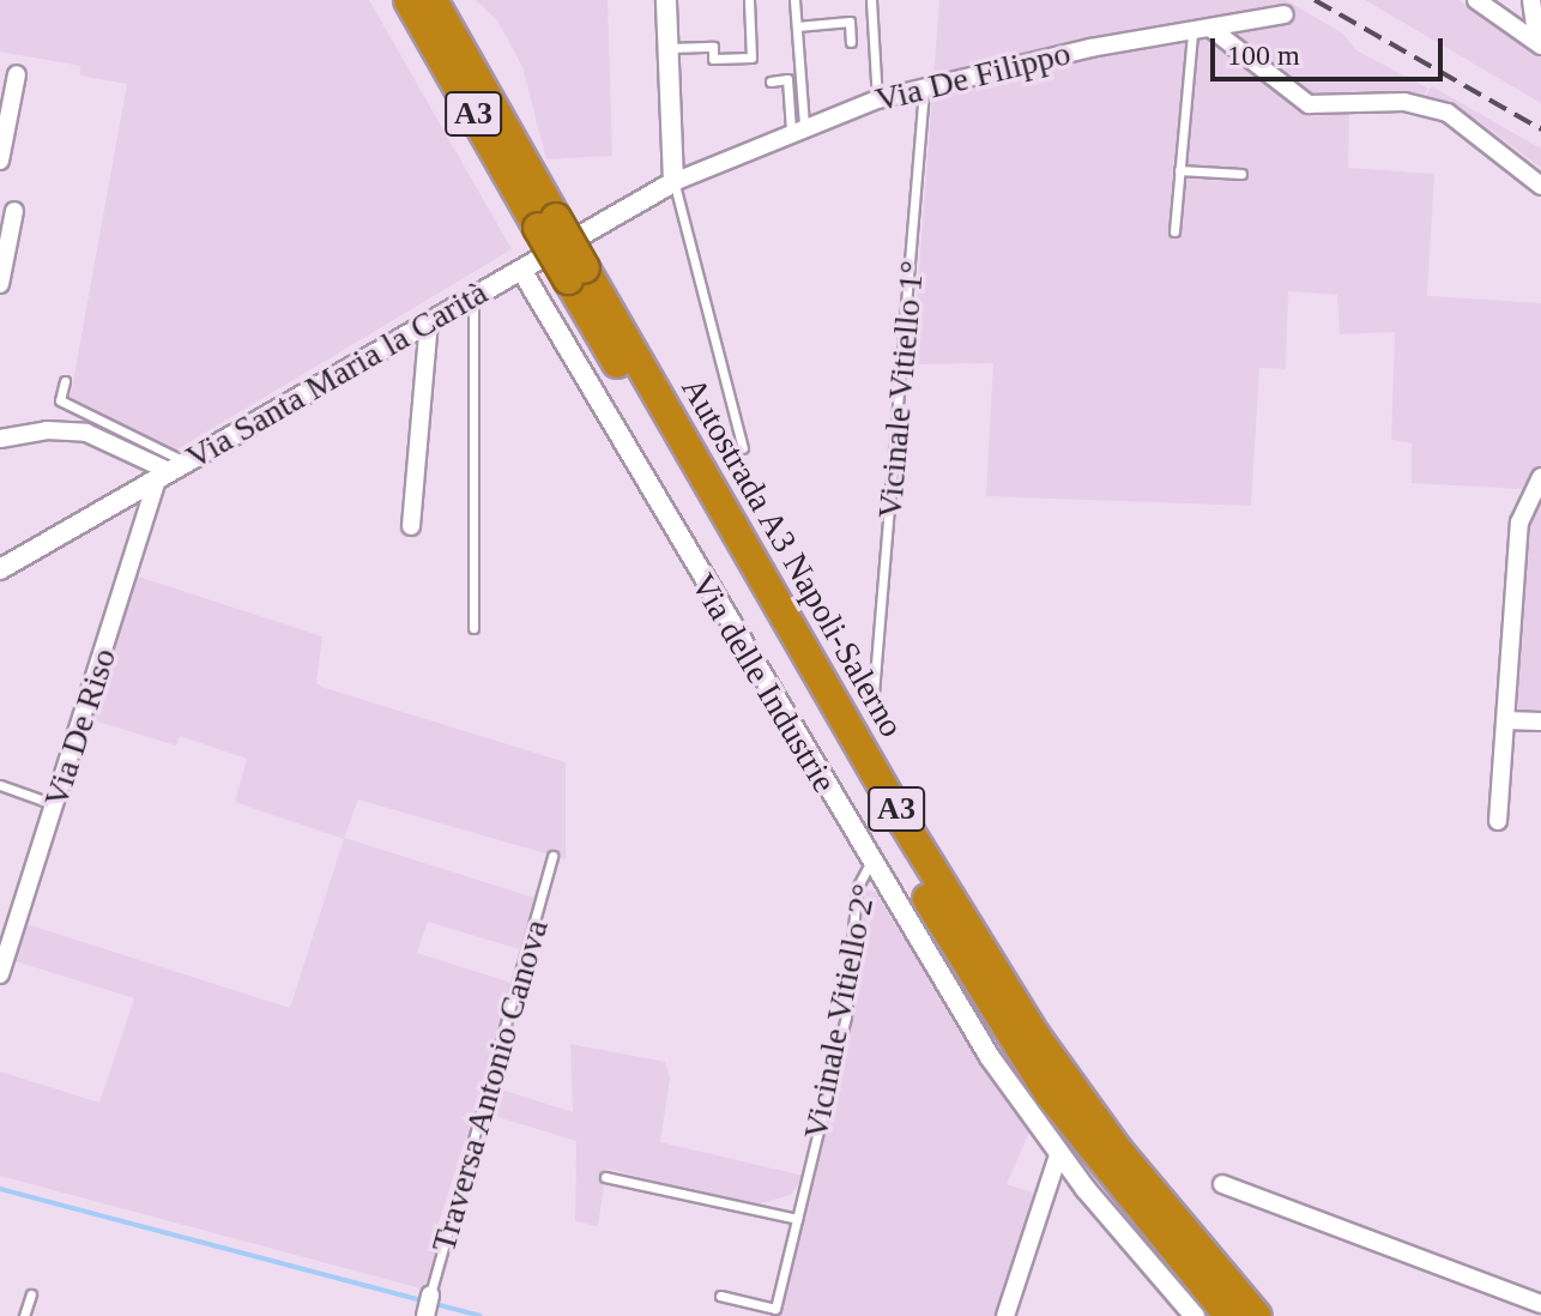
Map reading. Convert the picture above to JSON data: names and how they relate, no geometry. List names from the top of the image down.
{
  "streets": {
    "highway": ["A3", "Autostrada A3 Napoli-Salerno"],
    "street": [
      "Via De Filippo",
      "Via Santa Maria la Carità",
      "Via delle Industrie",
      "Via De Riso"
    ],
    "lane": ["Vicinale Vitiello 1°", "Vicinale Vitiello 2°", "Traversa Antonio Canova"]
  },
  "crossings": [
    ["Via De Filippo", "Via Santa Maria la Carità"],
    ["Via De Filippo", "Vicinale Vitiello 1°"],
    ["Via Santa Maria la Carità", "Via delle Industrie"],
    ["Via Santa Maria la Carità", "Via De Riso"],
    ["Via delle Industrie", "Vicinale Vitiello 2°"]
  ],
  "scale_bar": "100 m"
}
